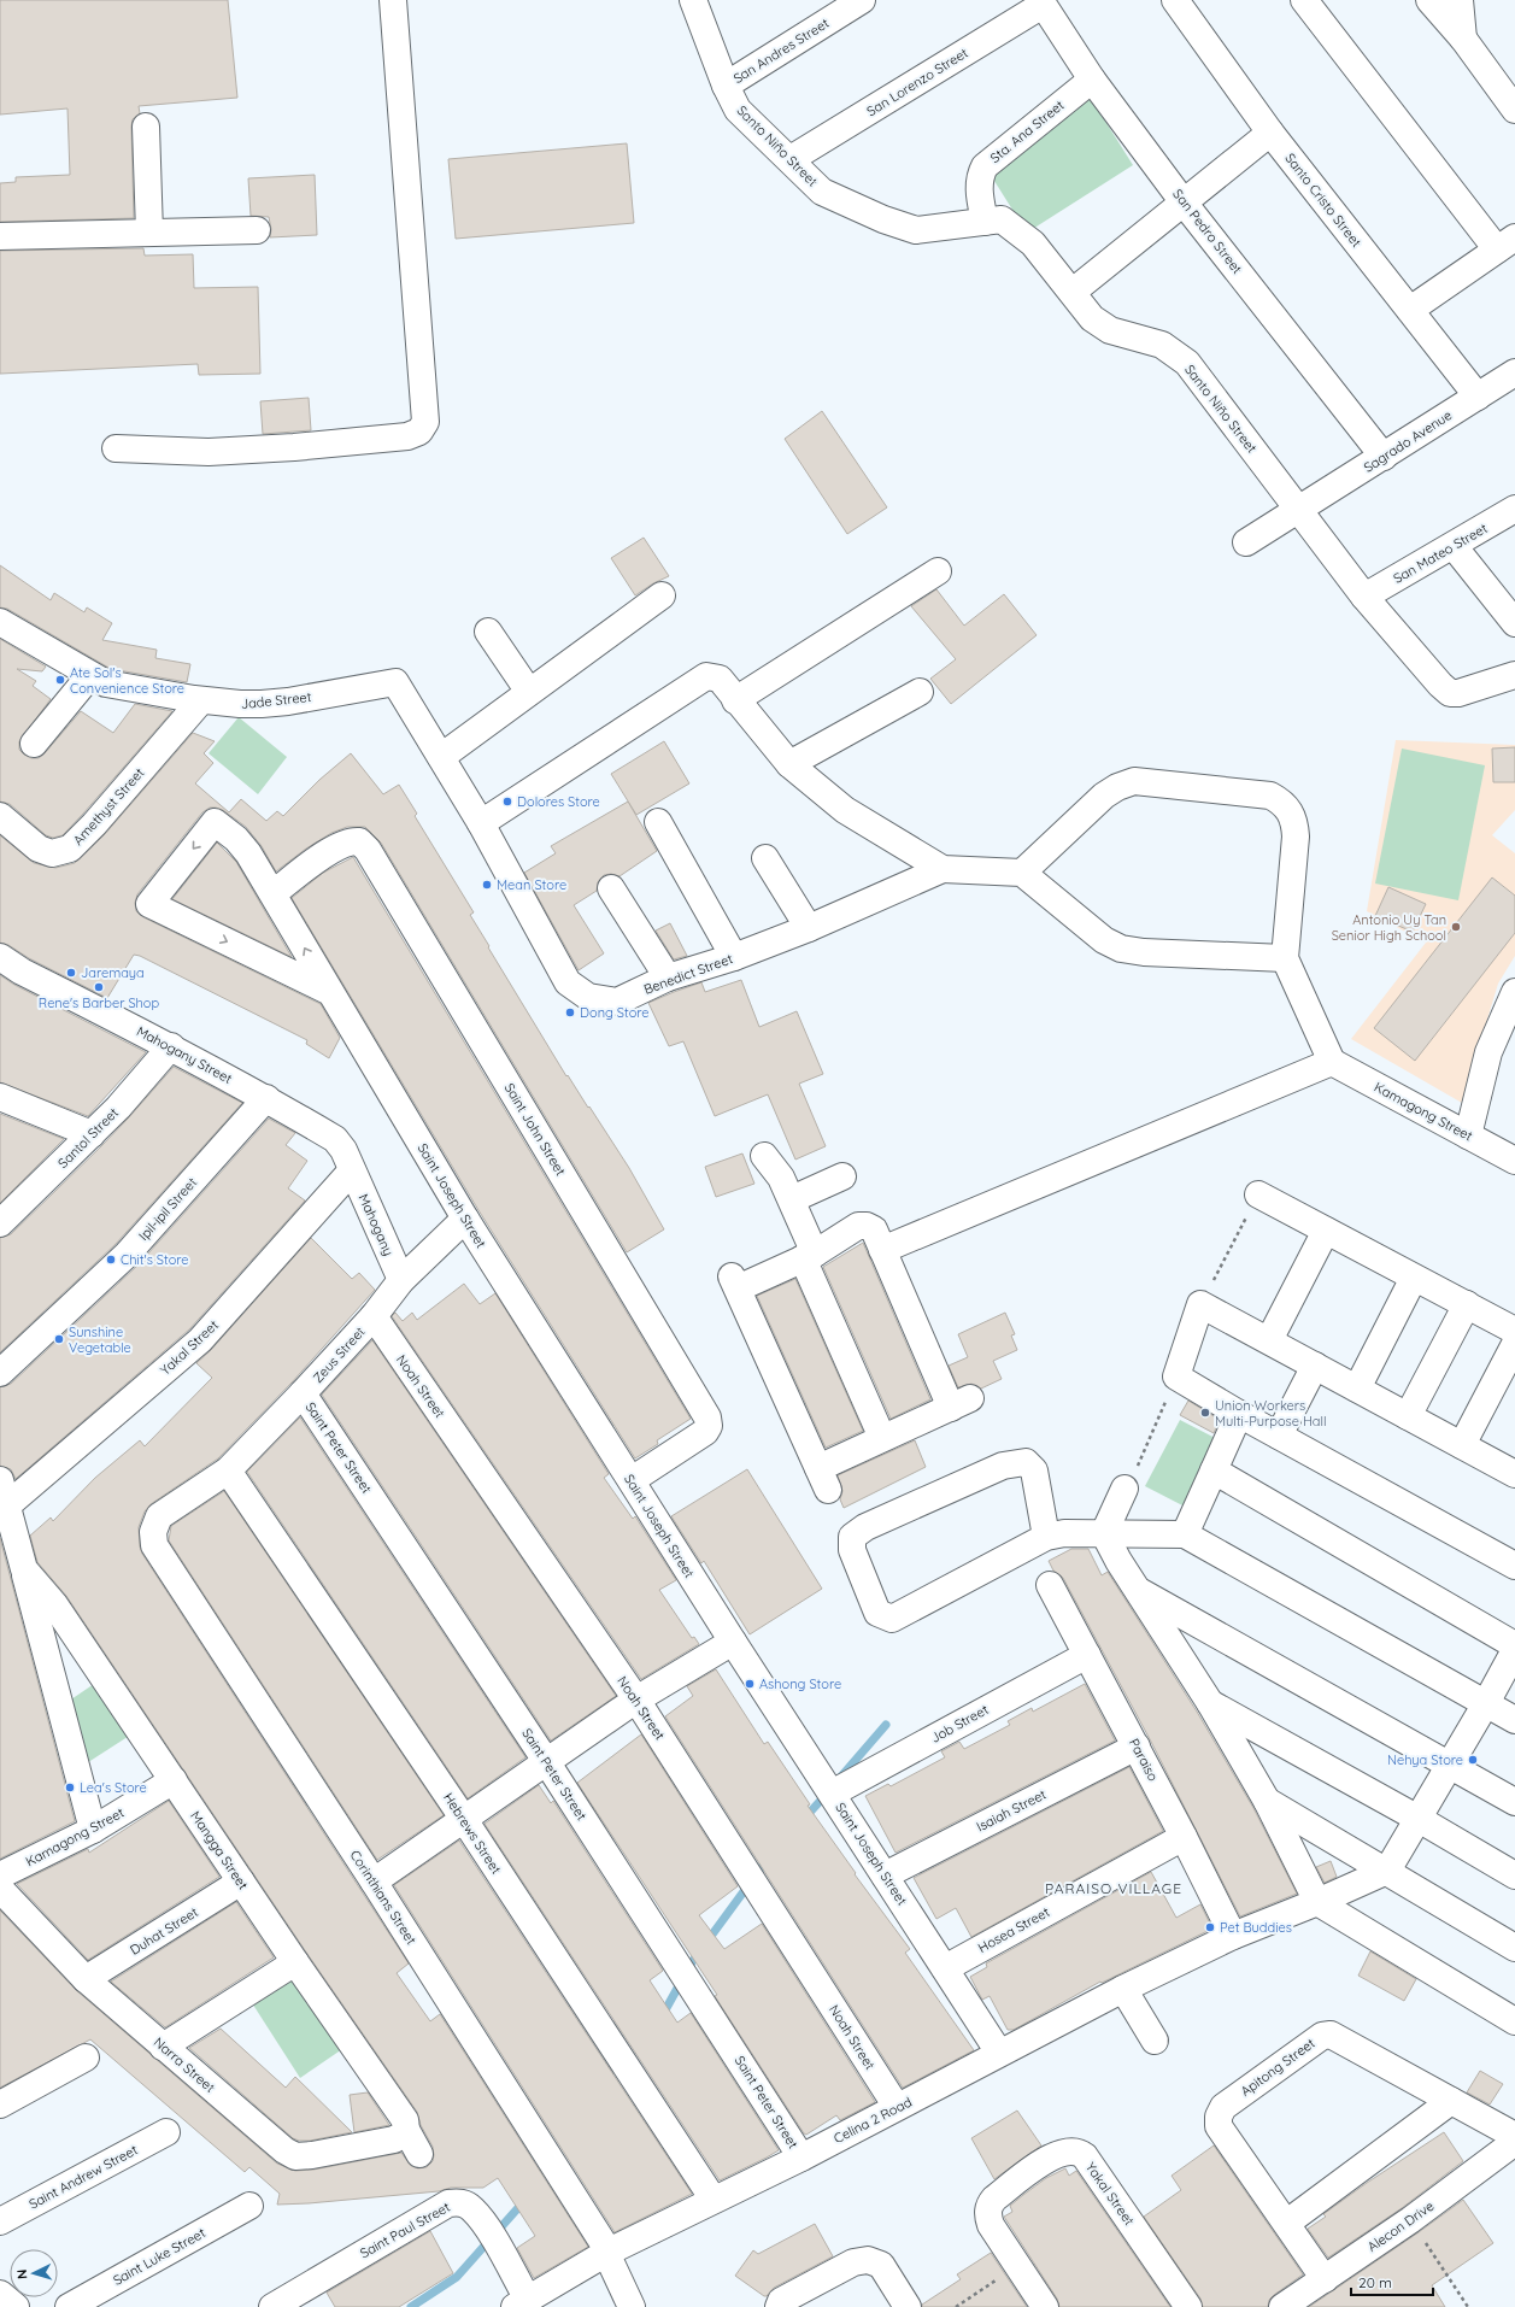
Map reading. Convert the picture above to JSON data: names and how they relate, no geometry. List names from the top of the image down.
{
  "streets": {
    "street": [
      "San Andres Street",
      "San Lorenzo Street",
      "Sta. Ana Street",
      "Santo Niño Street",
      "Santo Cristo Street",
      "San Pedro Street",
      "Sagrado Avenue",
      "San Mateo Street",
      "Jade Street",
      "Amethyst Street",
      "Benedict Street",
      "Mahogany Street",
      "Kamagong Street",
      "Saint John Street",
      "Santol Street",
      "Saint Joseph Street",
      "Ipil-ipil Street",
      "Mahogany",
      "Yakal Street",
      "Zeus Street",
      "Noah Street",
      "Saint Peter Street",
      "Job Street",
      "Paraiso",
      "Isaiah Street",
      "Hebrews Street",
      "Mangga Street",
      "Corinthians Street",
      "Hosea Street",
      "Duhat Street",
      "Narra Street",
      "Apitong Street",
      "Celina 2 Road",
      "Saint Andrew Street",
      "Alecon Drive",
      "Saint Paul Street",
      "Saint Luke Street"
    ]
  },
  "crossings": [
    ["San Andres Street", "Santo Niño Street"],
    ["San Lorenzo Street", "Santo Niño Street"],
    ["San Lorenzo Street", "San Pedro Street"],
    ["Sta. Ana Street", "Santo Niño Street"],
    ["Sta. Ana Street", "San Pedro Street"],
    ["Santo Niño Street", "Sagrado Avenue"],
    ["Santo Niño Street", "San Mateo Street"],
    ["Santo Cristo Street", "Sagrado Avenue"],
    ["San Pedro Street", "Sagrado Avenue"],
    ["Jade Street", "Amethyst Street"],
    ["Jade Street", "Benedict Street"],
    ["Mahogany Street", "Santol Street"],
    ["Mahogany Street", "Ipil-ipil Street"],
    ["Mahogany Street", "Mahogany"],
    ["Mahogany Street", "Yakal Street"],
    ["Kamagong Street", "Mangga Street"],
    ["Saint John Street", "Saint Joseph Street"],
    ["Saint Joseph Street", "Zeus Street"],
    ["Saint Joseph Street", "Job Street"],
    ["Saint Joseph Street", "Isaiah Street"],
    ["Saint Joseph Street", "Hosea Street"],
    ["Saint Joseph Street", "Celina 2 Road"],
    ["Mahogany", "Yakal Street"],
    ["Mahogany", "Zeus Street"],
    ["Yakal Street", "Mangga Street"],
    ["Zeus Street", "Noah Street"],
    ["Zeus Street", "Saint Peter Street"],
    ["Zeus Street", "Hebrews Street"],
    ["Zeus Street", "Corinthians Street"],
    ["Noah Street", "Celina 2 Road"],
    ["Saint Peter Street", "Celina 2 Road"],
    ["Job Street", "Paraiso"],
    ["Paraiso", "Isaiah Street"],
    ["Paraiso", "Hosea Street"],
    ["Paraiso", "Celina 2 Road"],
    ["Hebrews Street", "Celina 2 Road"],
    ["Mangga Street", "Duhat Street"],
    ["Mangga Street", "Narra Street"],
    ["Corinthians Street", "Celina 2 Road"],
    ["Duhat Street", "Narra Street"],
    ["Apitong Street", "Alecon Drive"],
    ["Celina 2 Road", "Saint Paul Street"]
  ],
  "districts": ["PARAISO VILLAGE"],
  "places": [
    "Ate Sol's Convenience Store",
    "Dolores Store",
    "Mean Store",
    "Antonio Uy Tan Senior High School",
    "Jaremaya",
    "Rene's Barber Shop",
    "Dong Store",
    "Chit's Store",
    "Sunshine Vegetable",
    "Union Workers Multi-Purpose Hall",
    "Ashong Store",
    "Nehya Store",
    "Lea's Store",
    "Pet Buddies"
  ],
  "scale_bar": "20 m",
  "north": "left"
}
